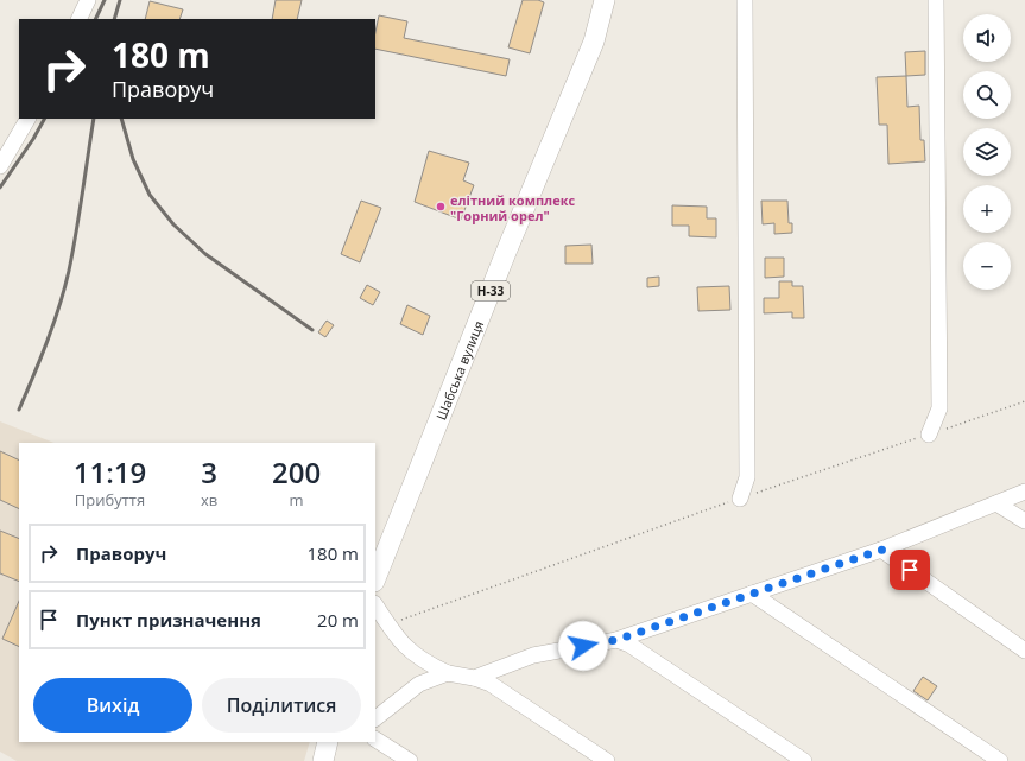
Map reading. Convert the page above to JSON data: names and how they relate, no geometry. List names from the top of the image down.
{
  "streets": {
    "main road": ["Н-33", "Шабська вулиця"]
  },
  "places": ["елітний комплекс \"Горний орел\""],
  "page": {
    "map_buttons": ["+", "−"],
    "turn": ["180 m", "Праворуч"],
    "eta": [
      "11:19",
      "Прибуття",
      "3",
      "хв",
      "200",
      "m"
    ],
    "list": [
      {
        "name": "Праворуч",
        "value": "180 m"
      },
      {
        "name": "Пункт призначення",
        "value": "20 m"
      }
    ],
    "buttons": ["Вихід", "Поділитися"]
  }
}
